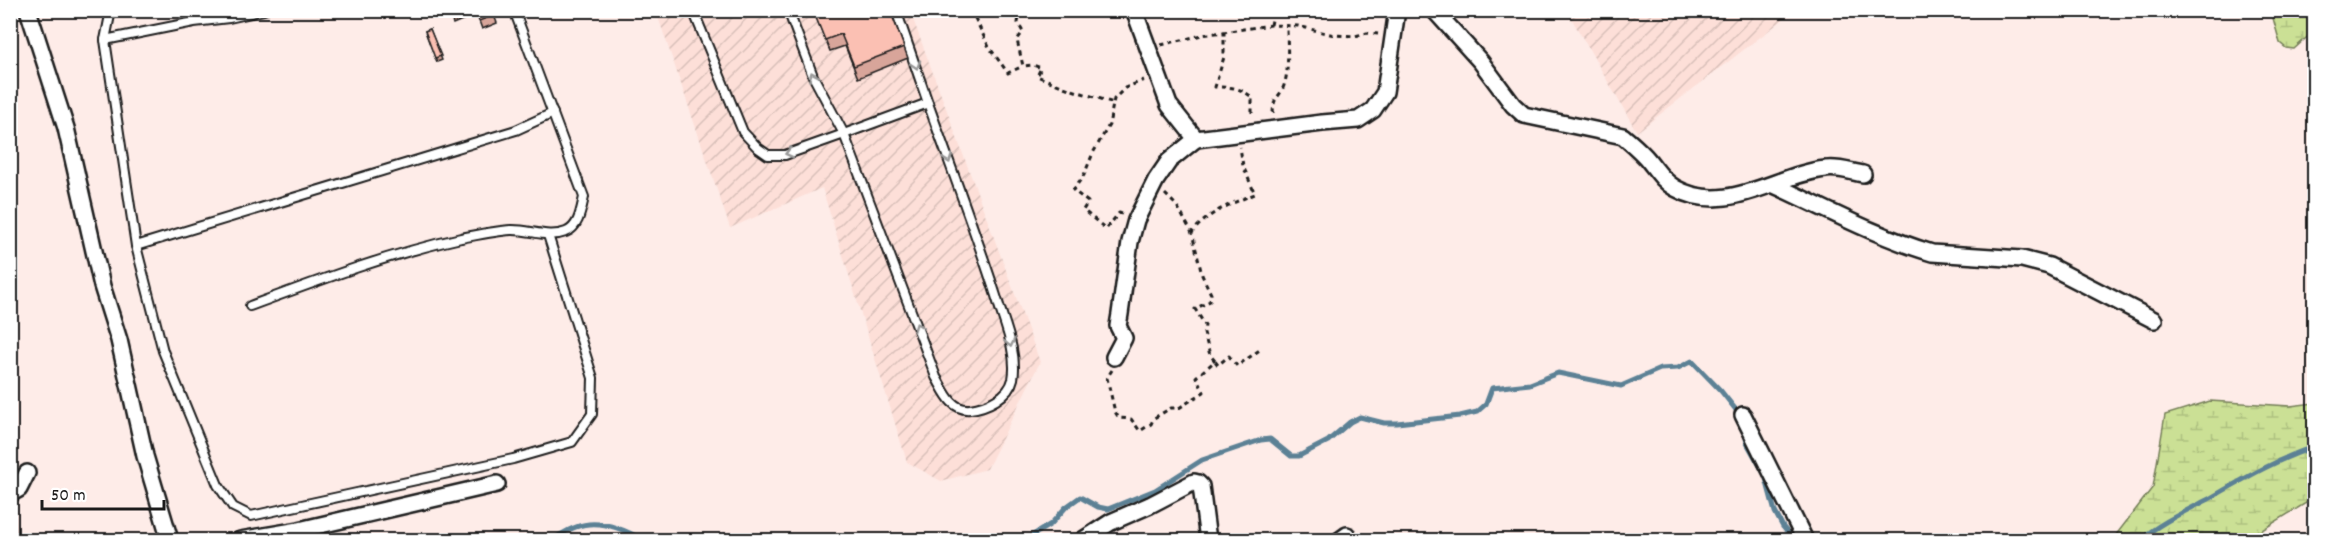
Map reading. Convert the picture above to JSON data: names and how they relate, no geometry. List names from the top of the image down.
{
  "scale_bar": "50 m"
}
